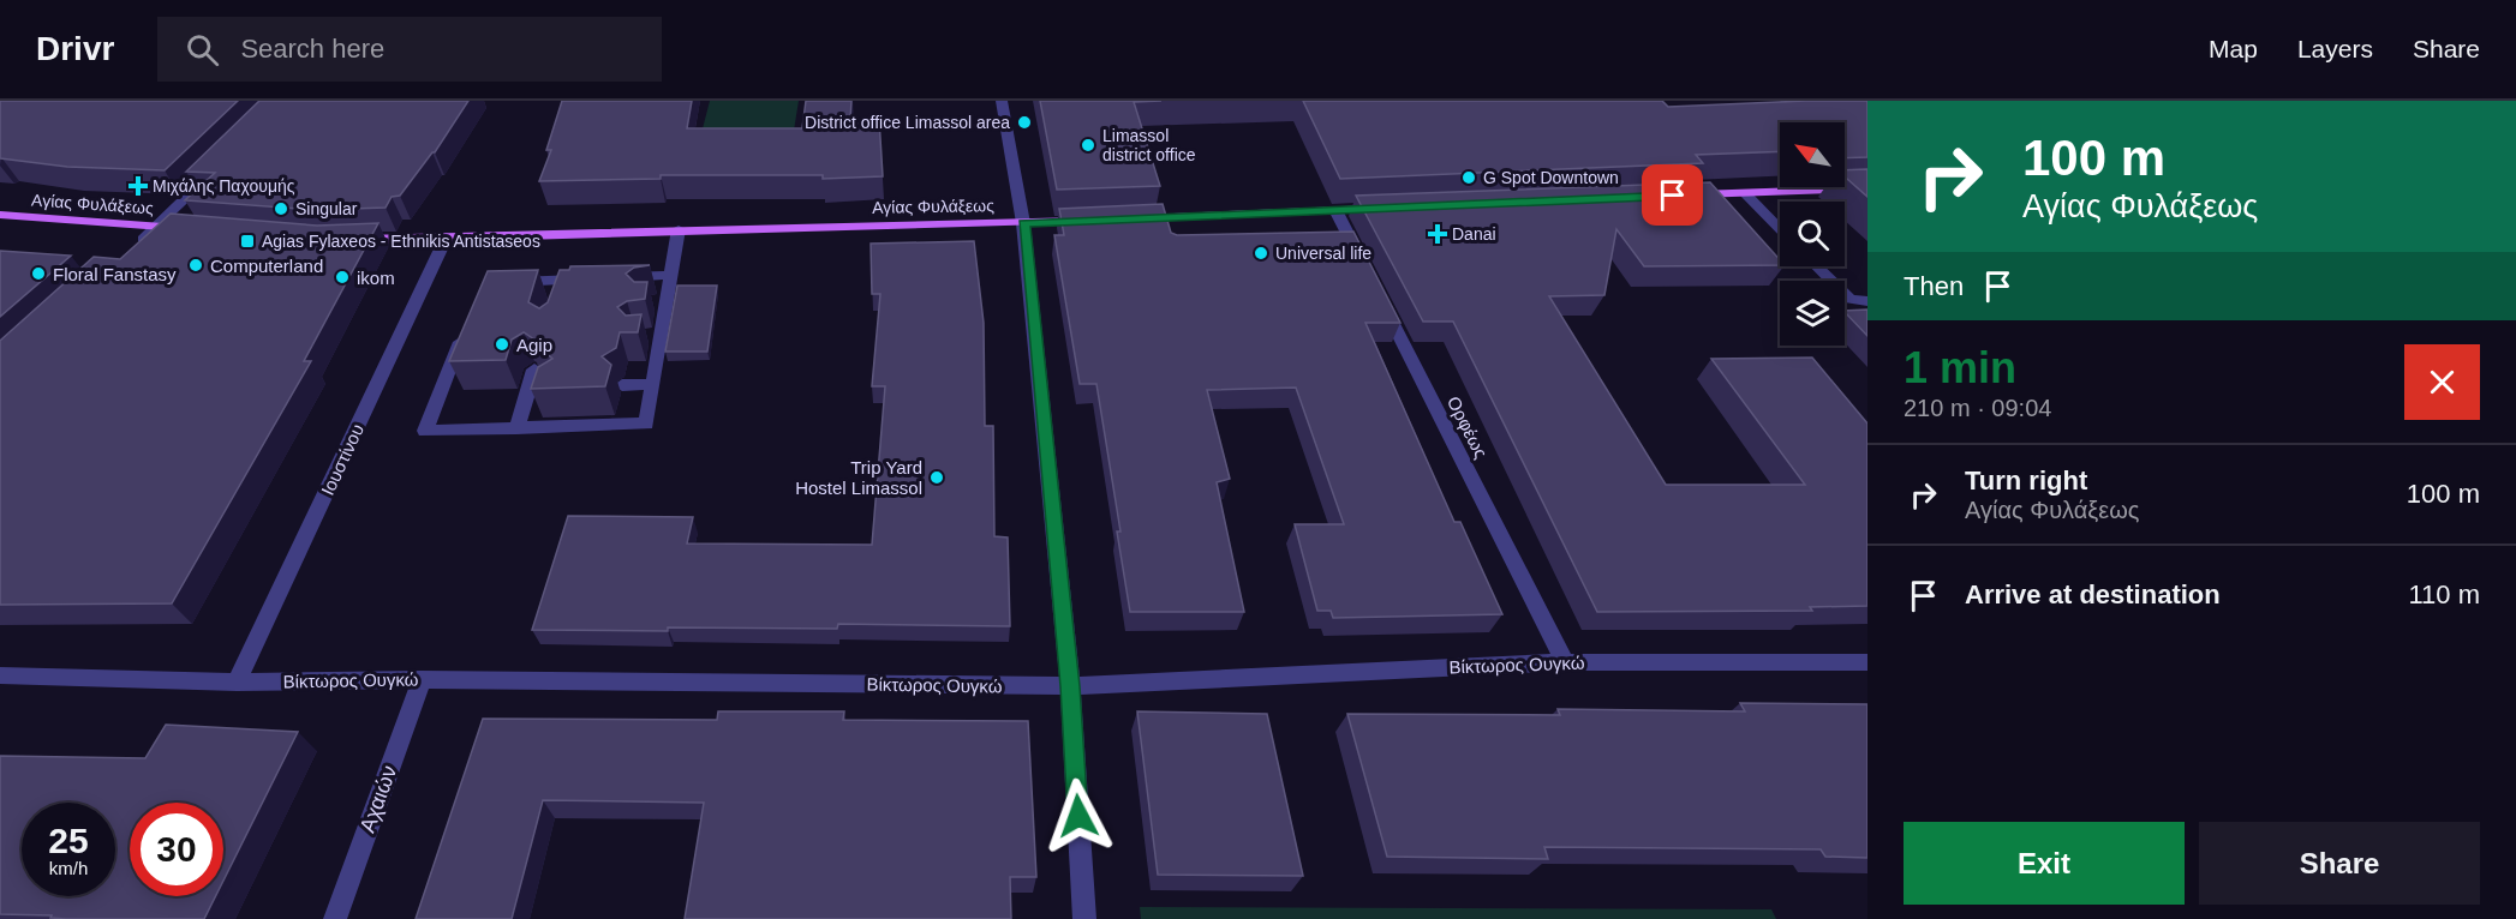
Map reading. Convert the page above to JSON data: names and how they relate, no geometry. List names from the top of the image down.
{
  "streets": {
    "main road": ["Αγίας Φυλάξεως"],
    "street": [
      "Ορφέως",
      "Ιουστίνου",
      "Βίκτωρος Ουγκώ",
      "Αχαιών"
    ]
  },
  "crossings": [
    ["Αγίας Φυλάξεως", "Ιουστίνου"],
    ["Ορφέως", "Βίκτωρος Ουγκώ"],
    ["Ιουστίνου", "Βίκτωρος Ουγκώ"],
    ["Βίκτωρος Ουγκώ", "Αχαιών"]
  ],
  "places": {
    "other": [
      "District office Limassol area",
      "Limassol district office",
      "G Spot Downtown",
      "Singular",
      "Universal life",
      "Computerland",
      "Floral Fanstasy",
      "ikom",
      "Agip",
      "Trip Yard Hostel Limassol"
    ],
    "health": ["Μιχάλης Παχουμής", "Danai"],
    "transit": ["Agias Fylaxeos - Ethnikis Antistaseos"]
  },
  "north": "top left",
  "page": {
    "header": "Drivr",
    "search": "Search here",
    "nav": ["Map", "Layers", "Share"],
    "turn": ["100 m", "Αγίας Φυλάξεως"],
    "then": "Then",
    "heading": ["1 min", "210 m · 09:04"],
    "list": [
      {
        "name": "Turn right",
        "note": "Αγίας Φυλάξεως",
        "value": "100 m"
      },
      {
        "name": "Arrive at destination",
        "value": "110 m"
      }
    ],
    "speed": "25 km/h",
    "limit": "30",
    "buttons": ["Exit", "Share"]
  }
}
